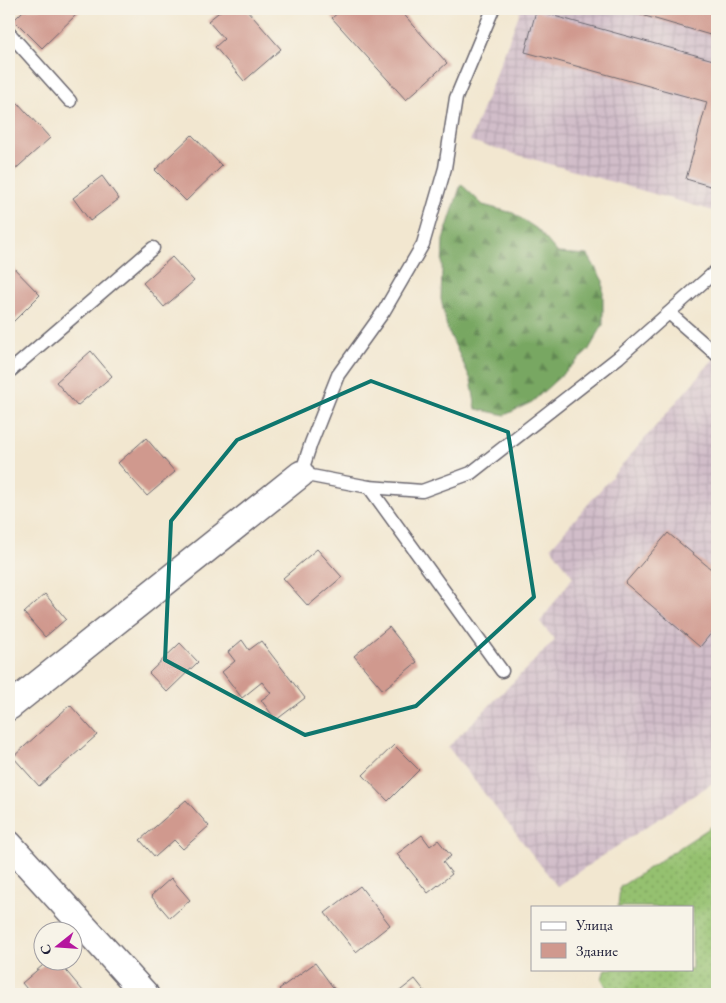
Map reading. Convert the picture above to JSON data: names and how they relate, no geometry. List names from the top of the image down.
{
  "legend": ["Улица", "Здание"],
  "north": "left"
}
